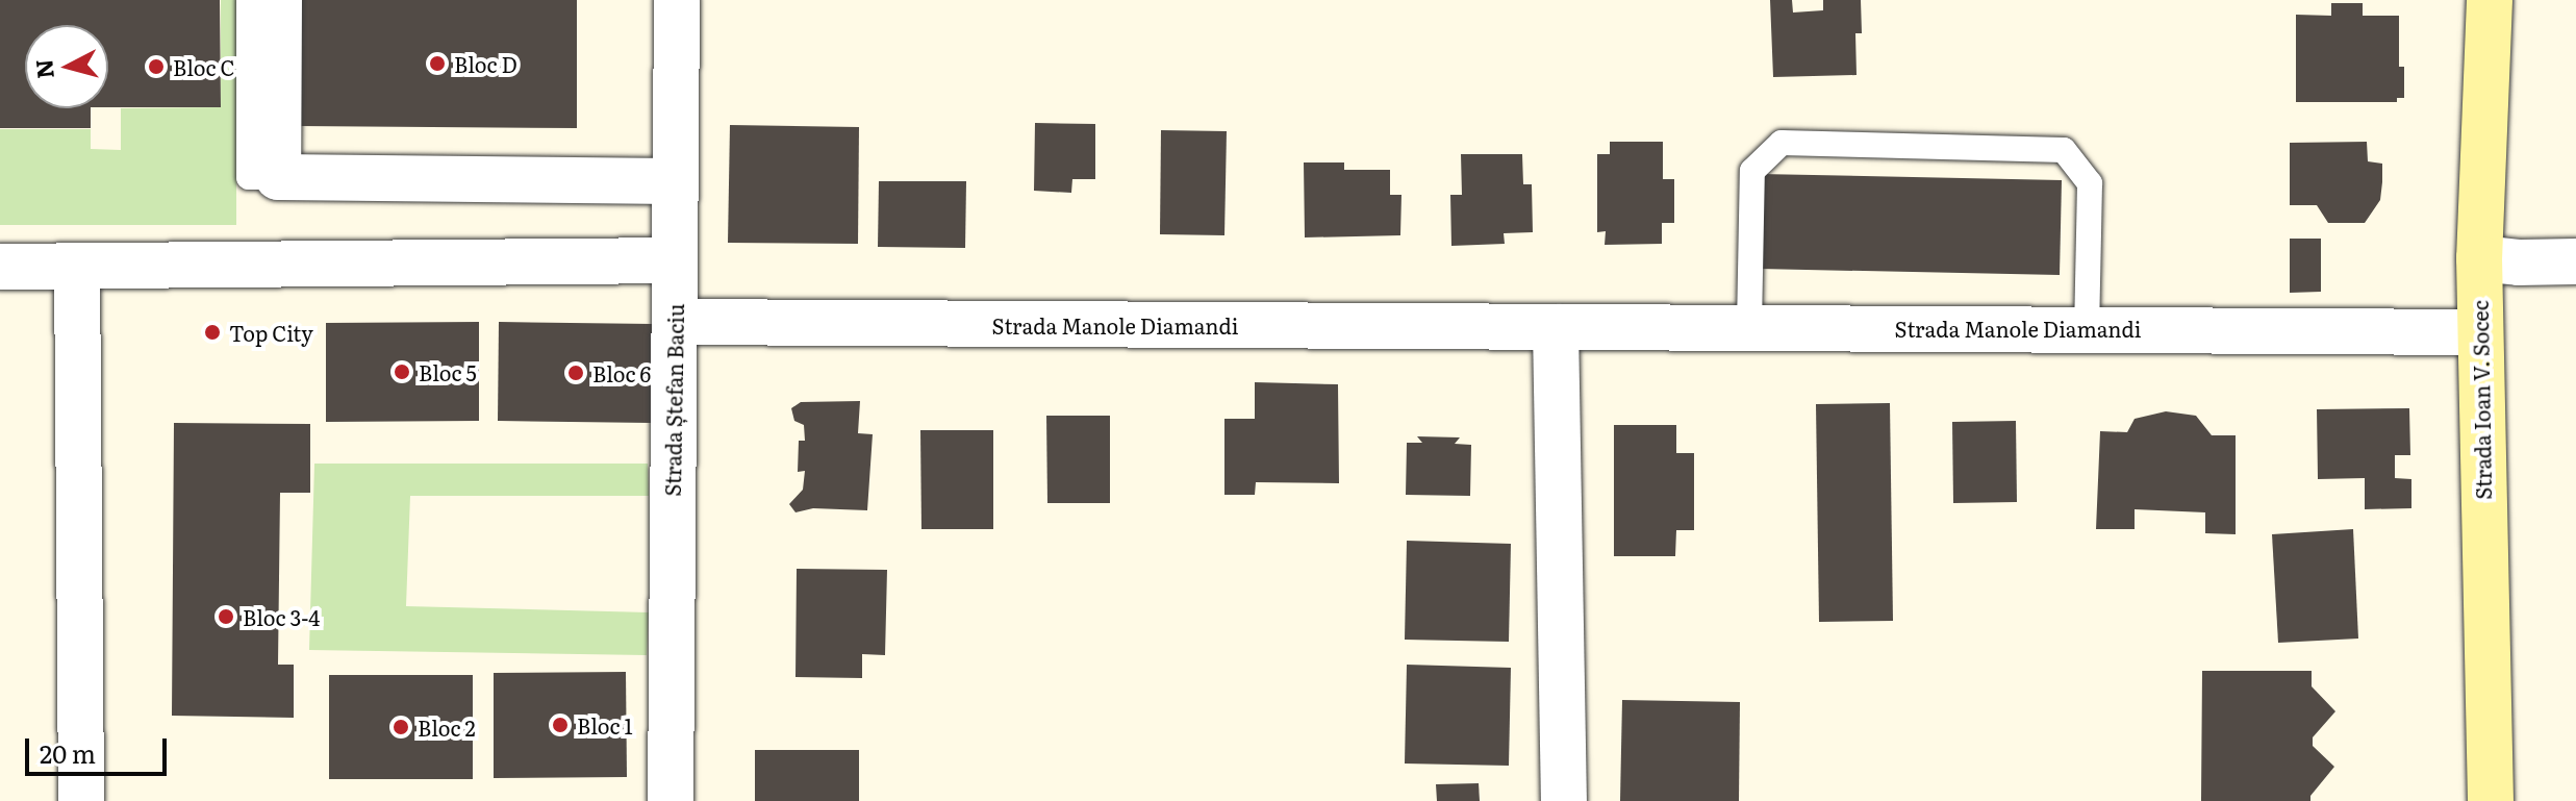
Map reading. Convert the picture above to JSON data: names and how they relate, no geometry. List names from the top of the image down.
{
  "streets": {
    "street": ["Strada Manole Diamandi", "Strada Ștefan Baciu", "Strada Ioan V. Socec"]
  },
  "crossings": [
    ["Strada Manole Diamandi", "Strada Ștefan Baciu"],
    ["Strada Manole Diamandi", "Strada Ioan V. Socec"]
  ],
  "places": [
    "Bloc D",
    "Bloc C",
    "Top City",
    "Bloc 5",
    "Bloc 6",
    "Bloc 3-4",
    "Bloc 1",
    "Bloc 2"
  ],
  "scale_bar": "20 m",
  "north": "left"
}
